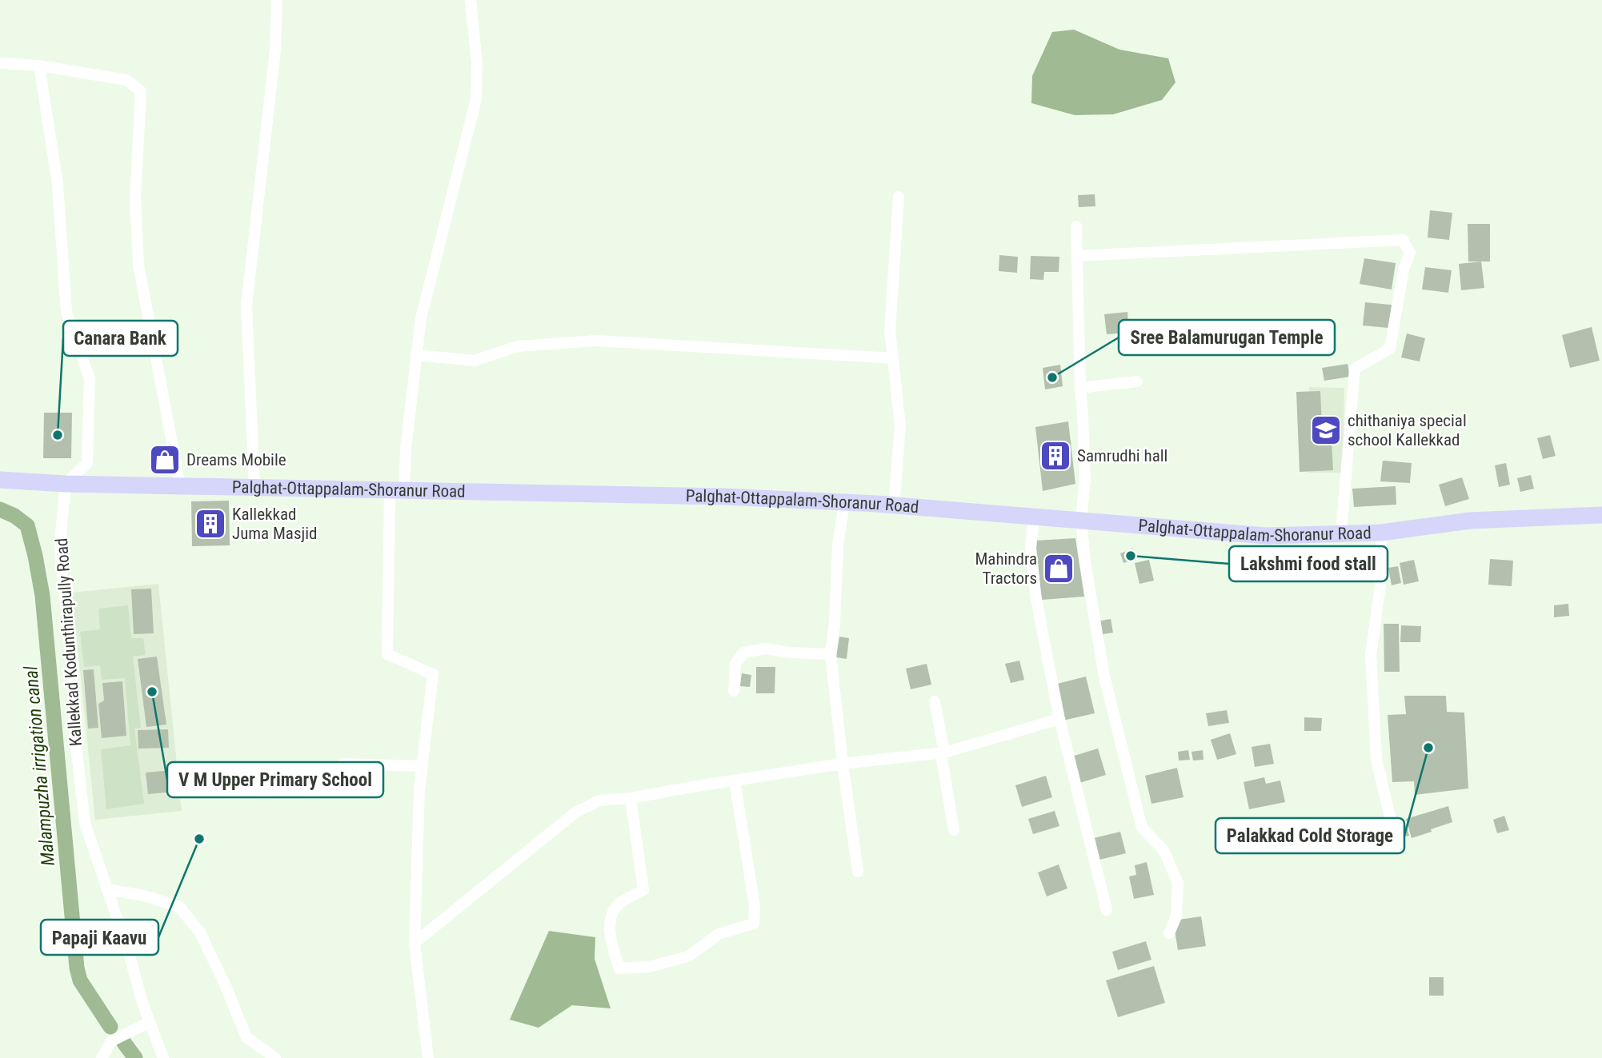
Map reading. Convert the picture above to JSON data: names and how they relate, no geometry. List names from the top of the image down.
{
  "streets": {
    "main road": ["Palghat-Ottappalam-Shoranur Road"],
    "street": ["Kallekkad Kodunthirapully Road"]
  },
  "crossings": [
    ["Palghat-Ottappalam-Shoranur Road", "Kallekkad Kodunthirapully Road"]
  ],
  "water": ["Malampuzha irrigation canal"],
  "places": {
    "other": [
      "Sree Balamurugan Temple",
      "Canara Bank",
      "Lakshmi food stall",
      "V M Upper Primary School",
      "Palakkad Cold Storage",
      "Papaji Kaavu"
    ],
    "school or university": ["chithaniya special school Kallekkad"],
    "building": ["Samrudhi hall", "Kallekkad Juma Masjid"],
    "shop": ["Dreams Mobile", "Mahindra Tractors"]
  }
}
